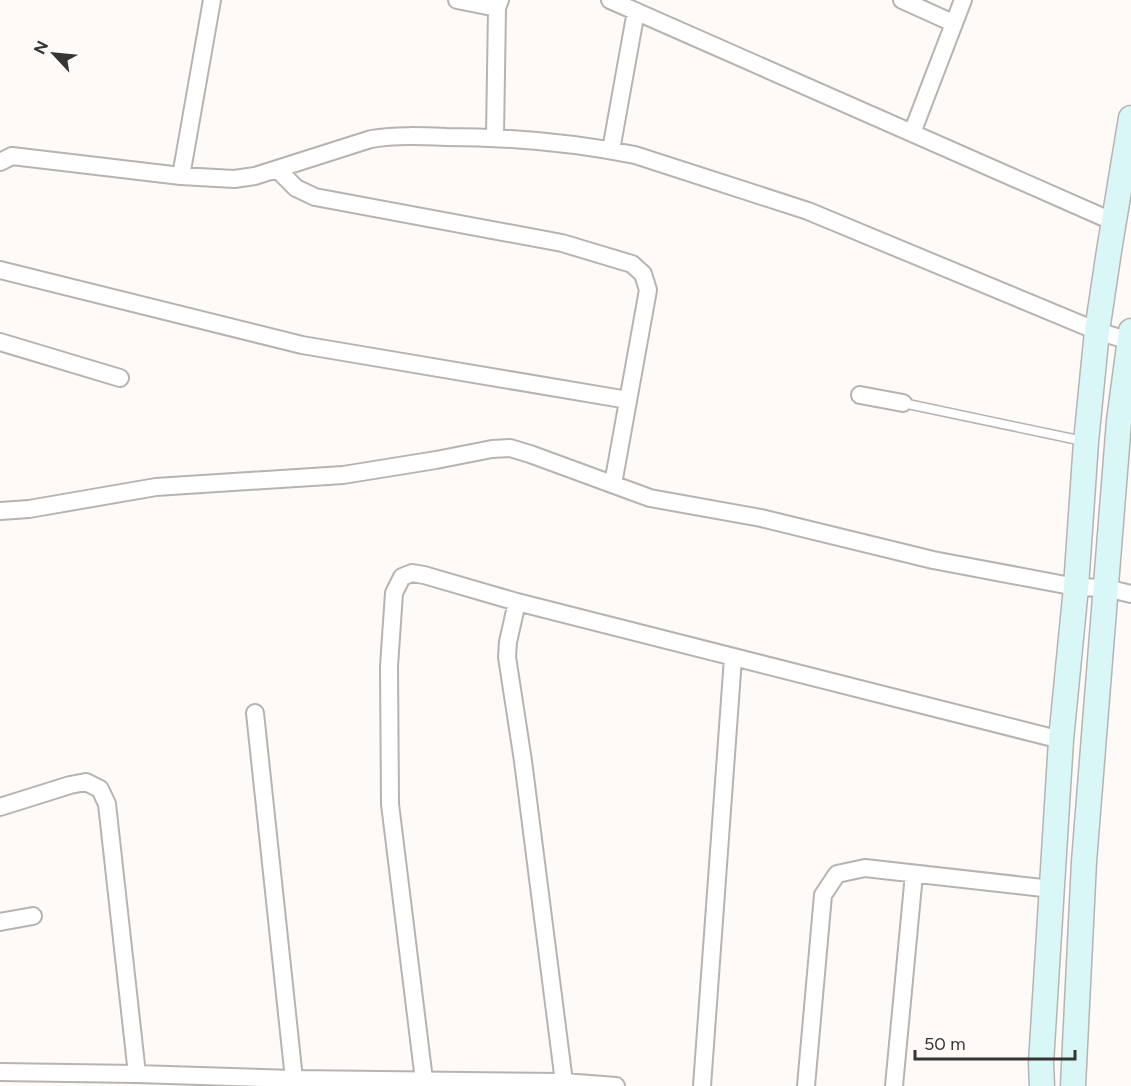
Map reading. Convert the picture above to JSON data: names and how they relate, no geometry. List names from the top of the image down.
{
  "scale_bar": "50 m",
  "north": "top left"
}
